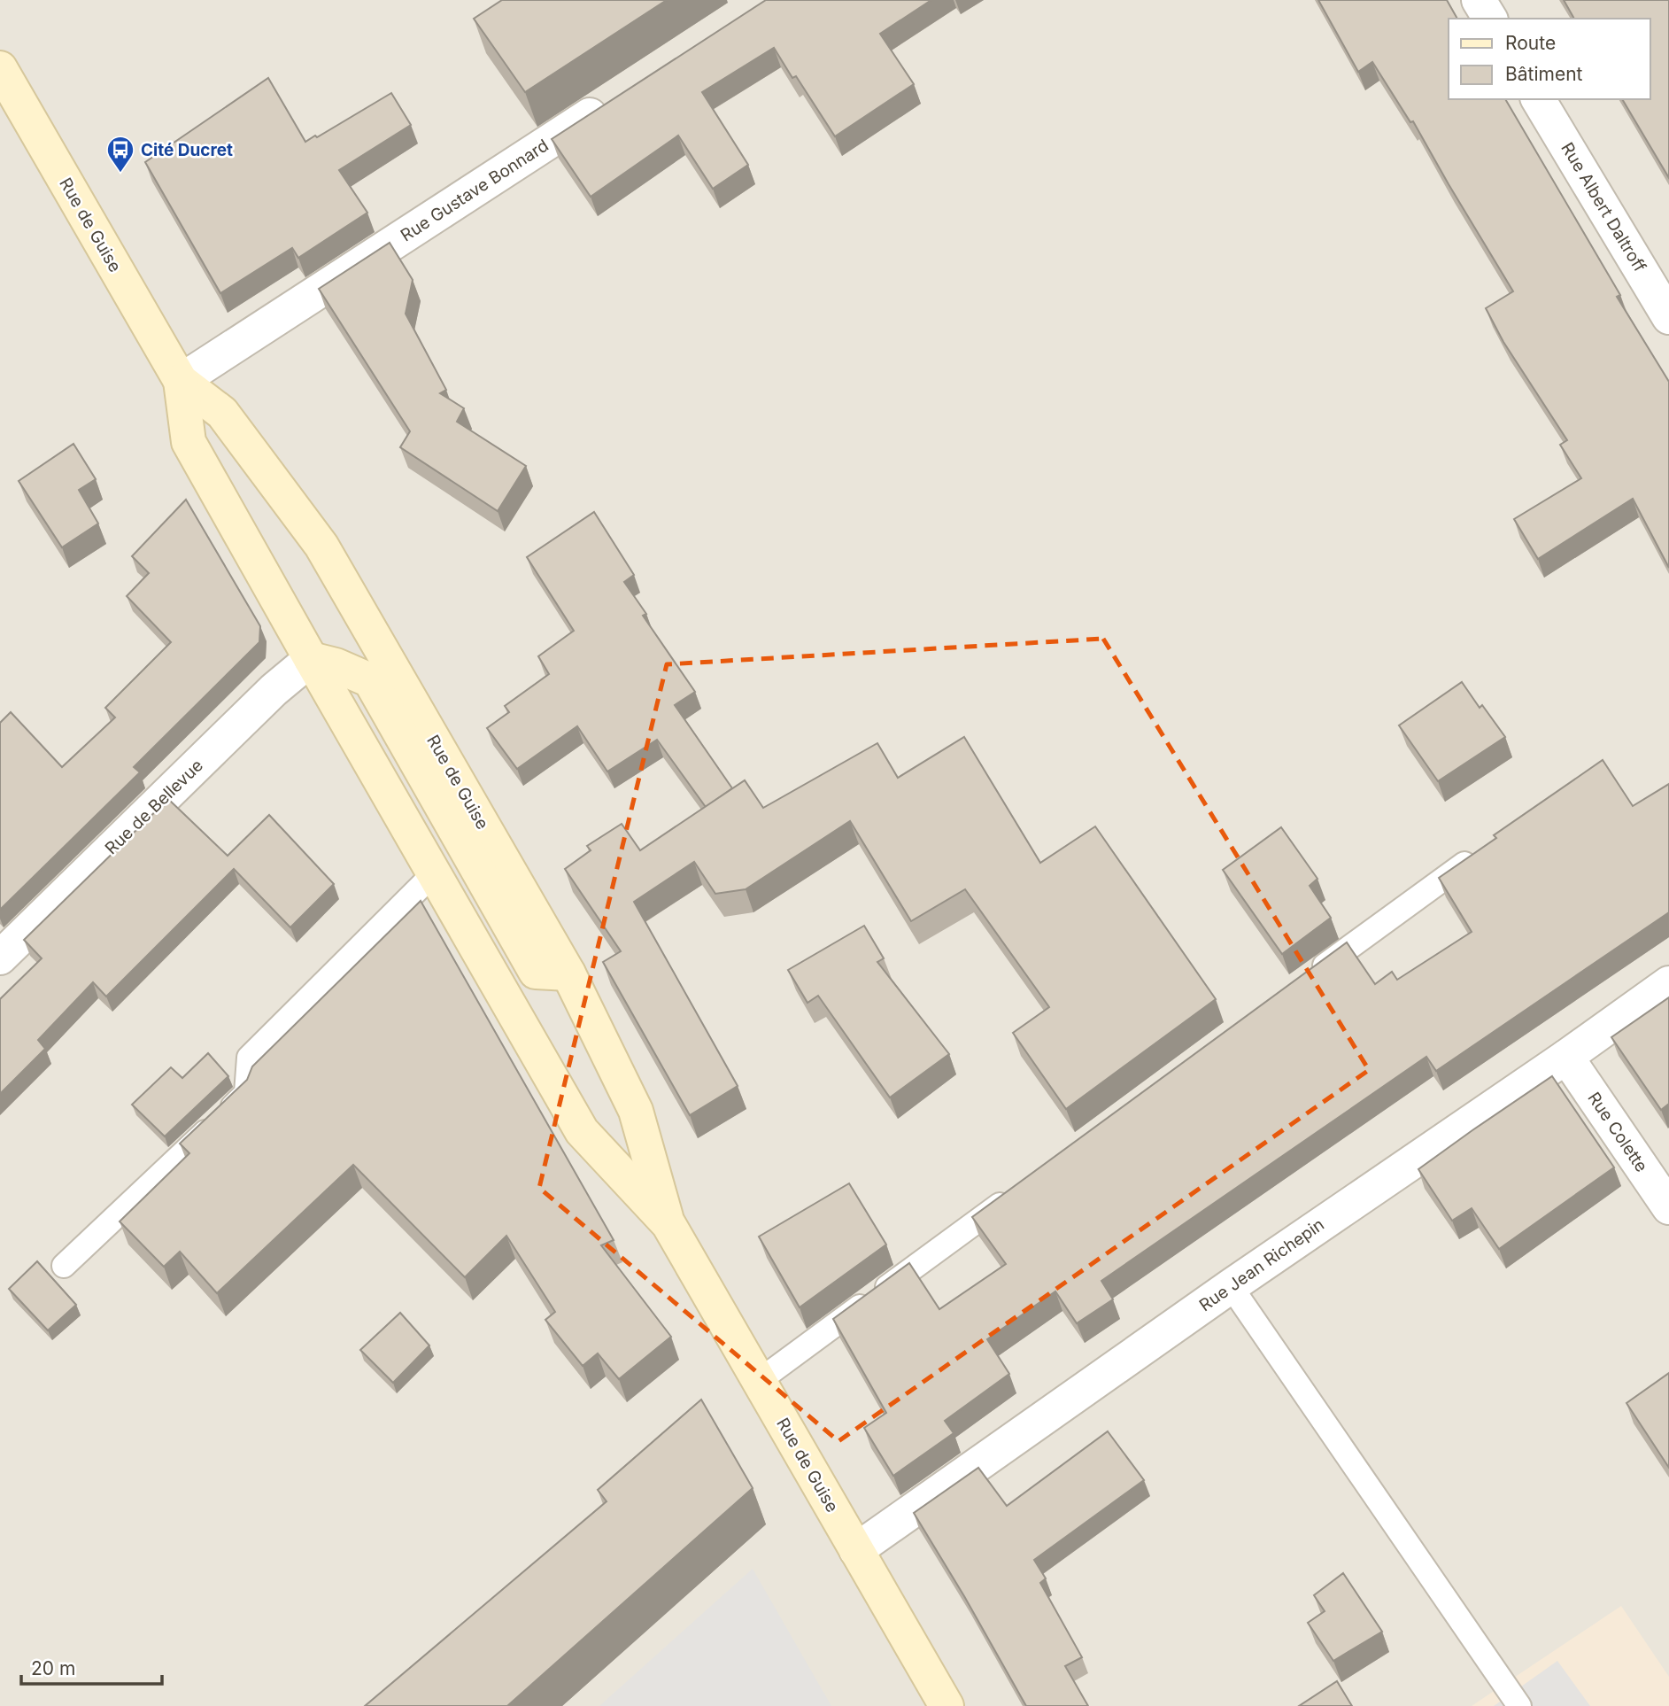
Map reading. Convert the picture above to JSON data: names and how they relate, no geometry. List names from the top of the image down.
{
  "streets": {
    "main road": ["Rue de Guise"],
    "street": [
      "Rue Gustave Bonnard",
      "Rue Albert Daltroff",
      "Rue de Bellevue",
      "Rue Colette",
      "Rue Jean Richepin"
    ]
  },
  "crossings": [
    ["Rue Gustave Bonnard", "Rue de Guise"],
    ["Rue de Guise", "Rue de Bellevue"],
    ["Rue de Guise", "Rue Jean Richepin"],
    ["Rue Colette", "Rue Jean Richepin"]
  ],
  "places": {
    "bus stop": ["Cité Ducret"]
  },
  "legend": ["Route", "Bâtiment"],
  "scale_bar": "20 m"
}
